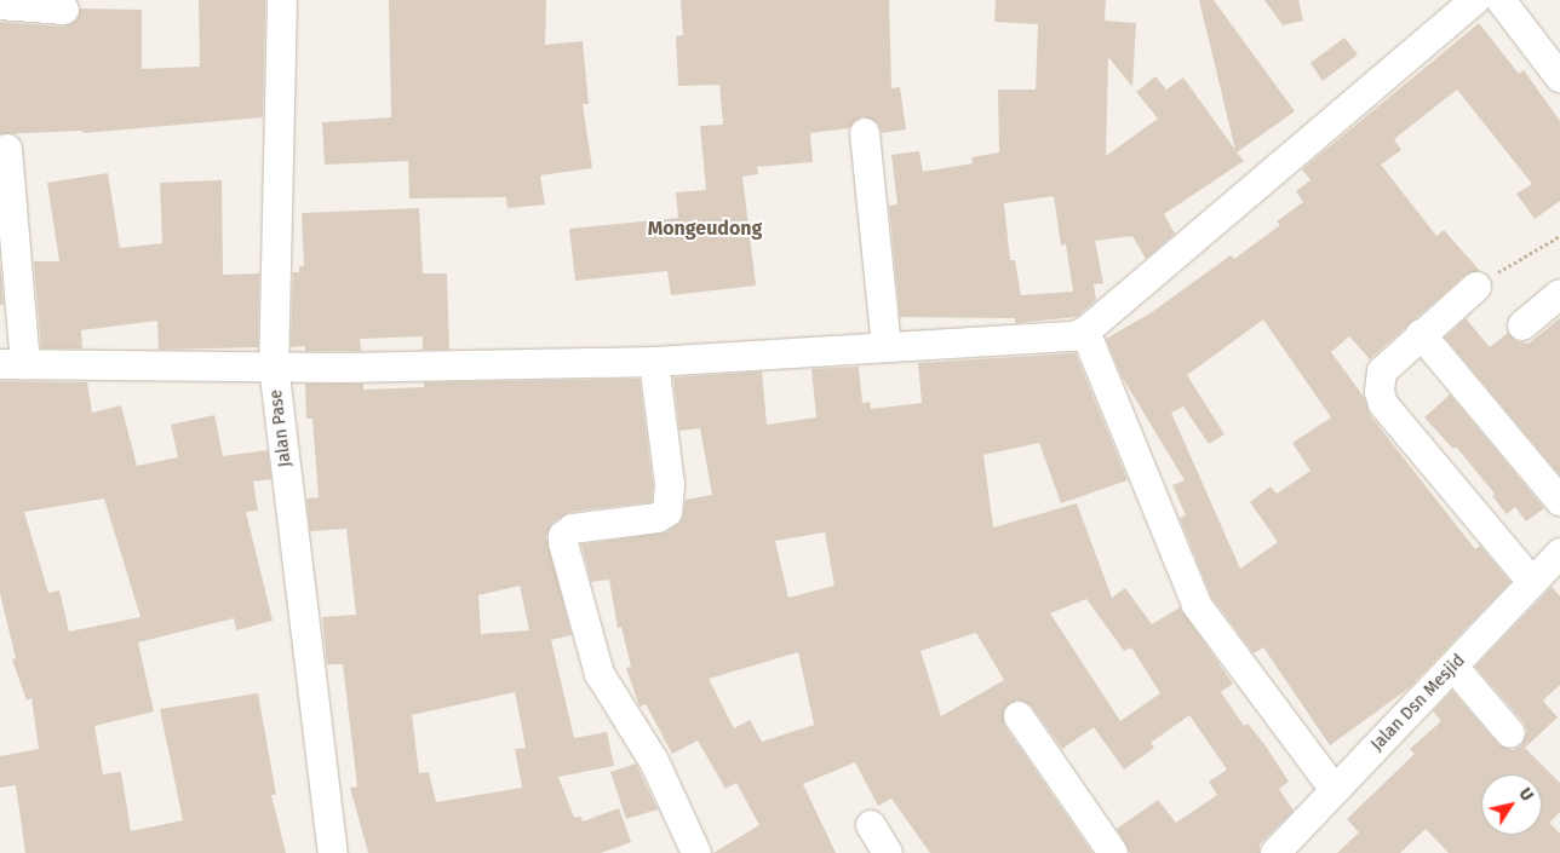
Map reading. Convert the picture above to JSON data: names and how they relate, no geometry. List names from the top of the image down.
{
  "streets": {
    "street": ["Jalan Pase", "Jalan Dsn Mesjid"]
  },
  "districts": ["Mongeudong"],
  "north": "top right"
}
